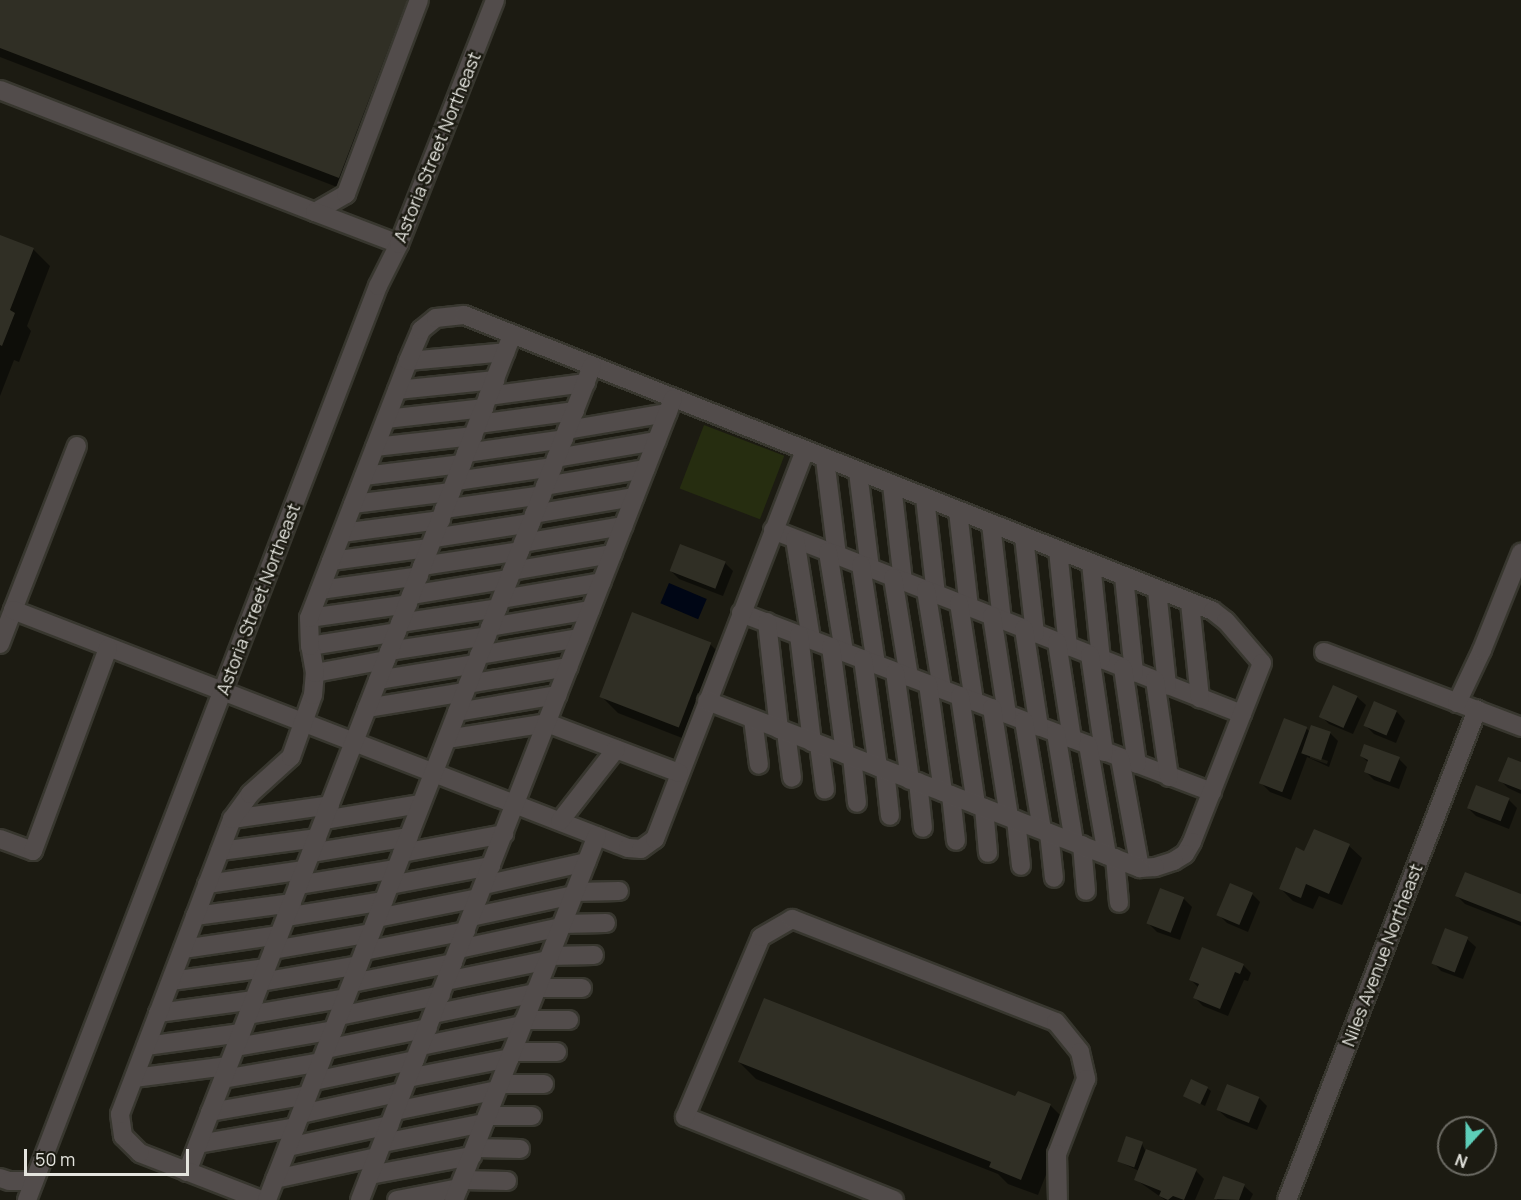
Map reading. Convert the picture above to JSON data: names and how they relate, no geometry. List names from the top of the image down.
{
  "streets": {
    "street": ["Astoria Street Northeast", "Niles Avenue Northeast"]
  },
  "scale_bar": "50 m",
  "north": "bottom"
}
